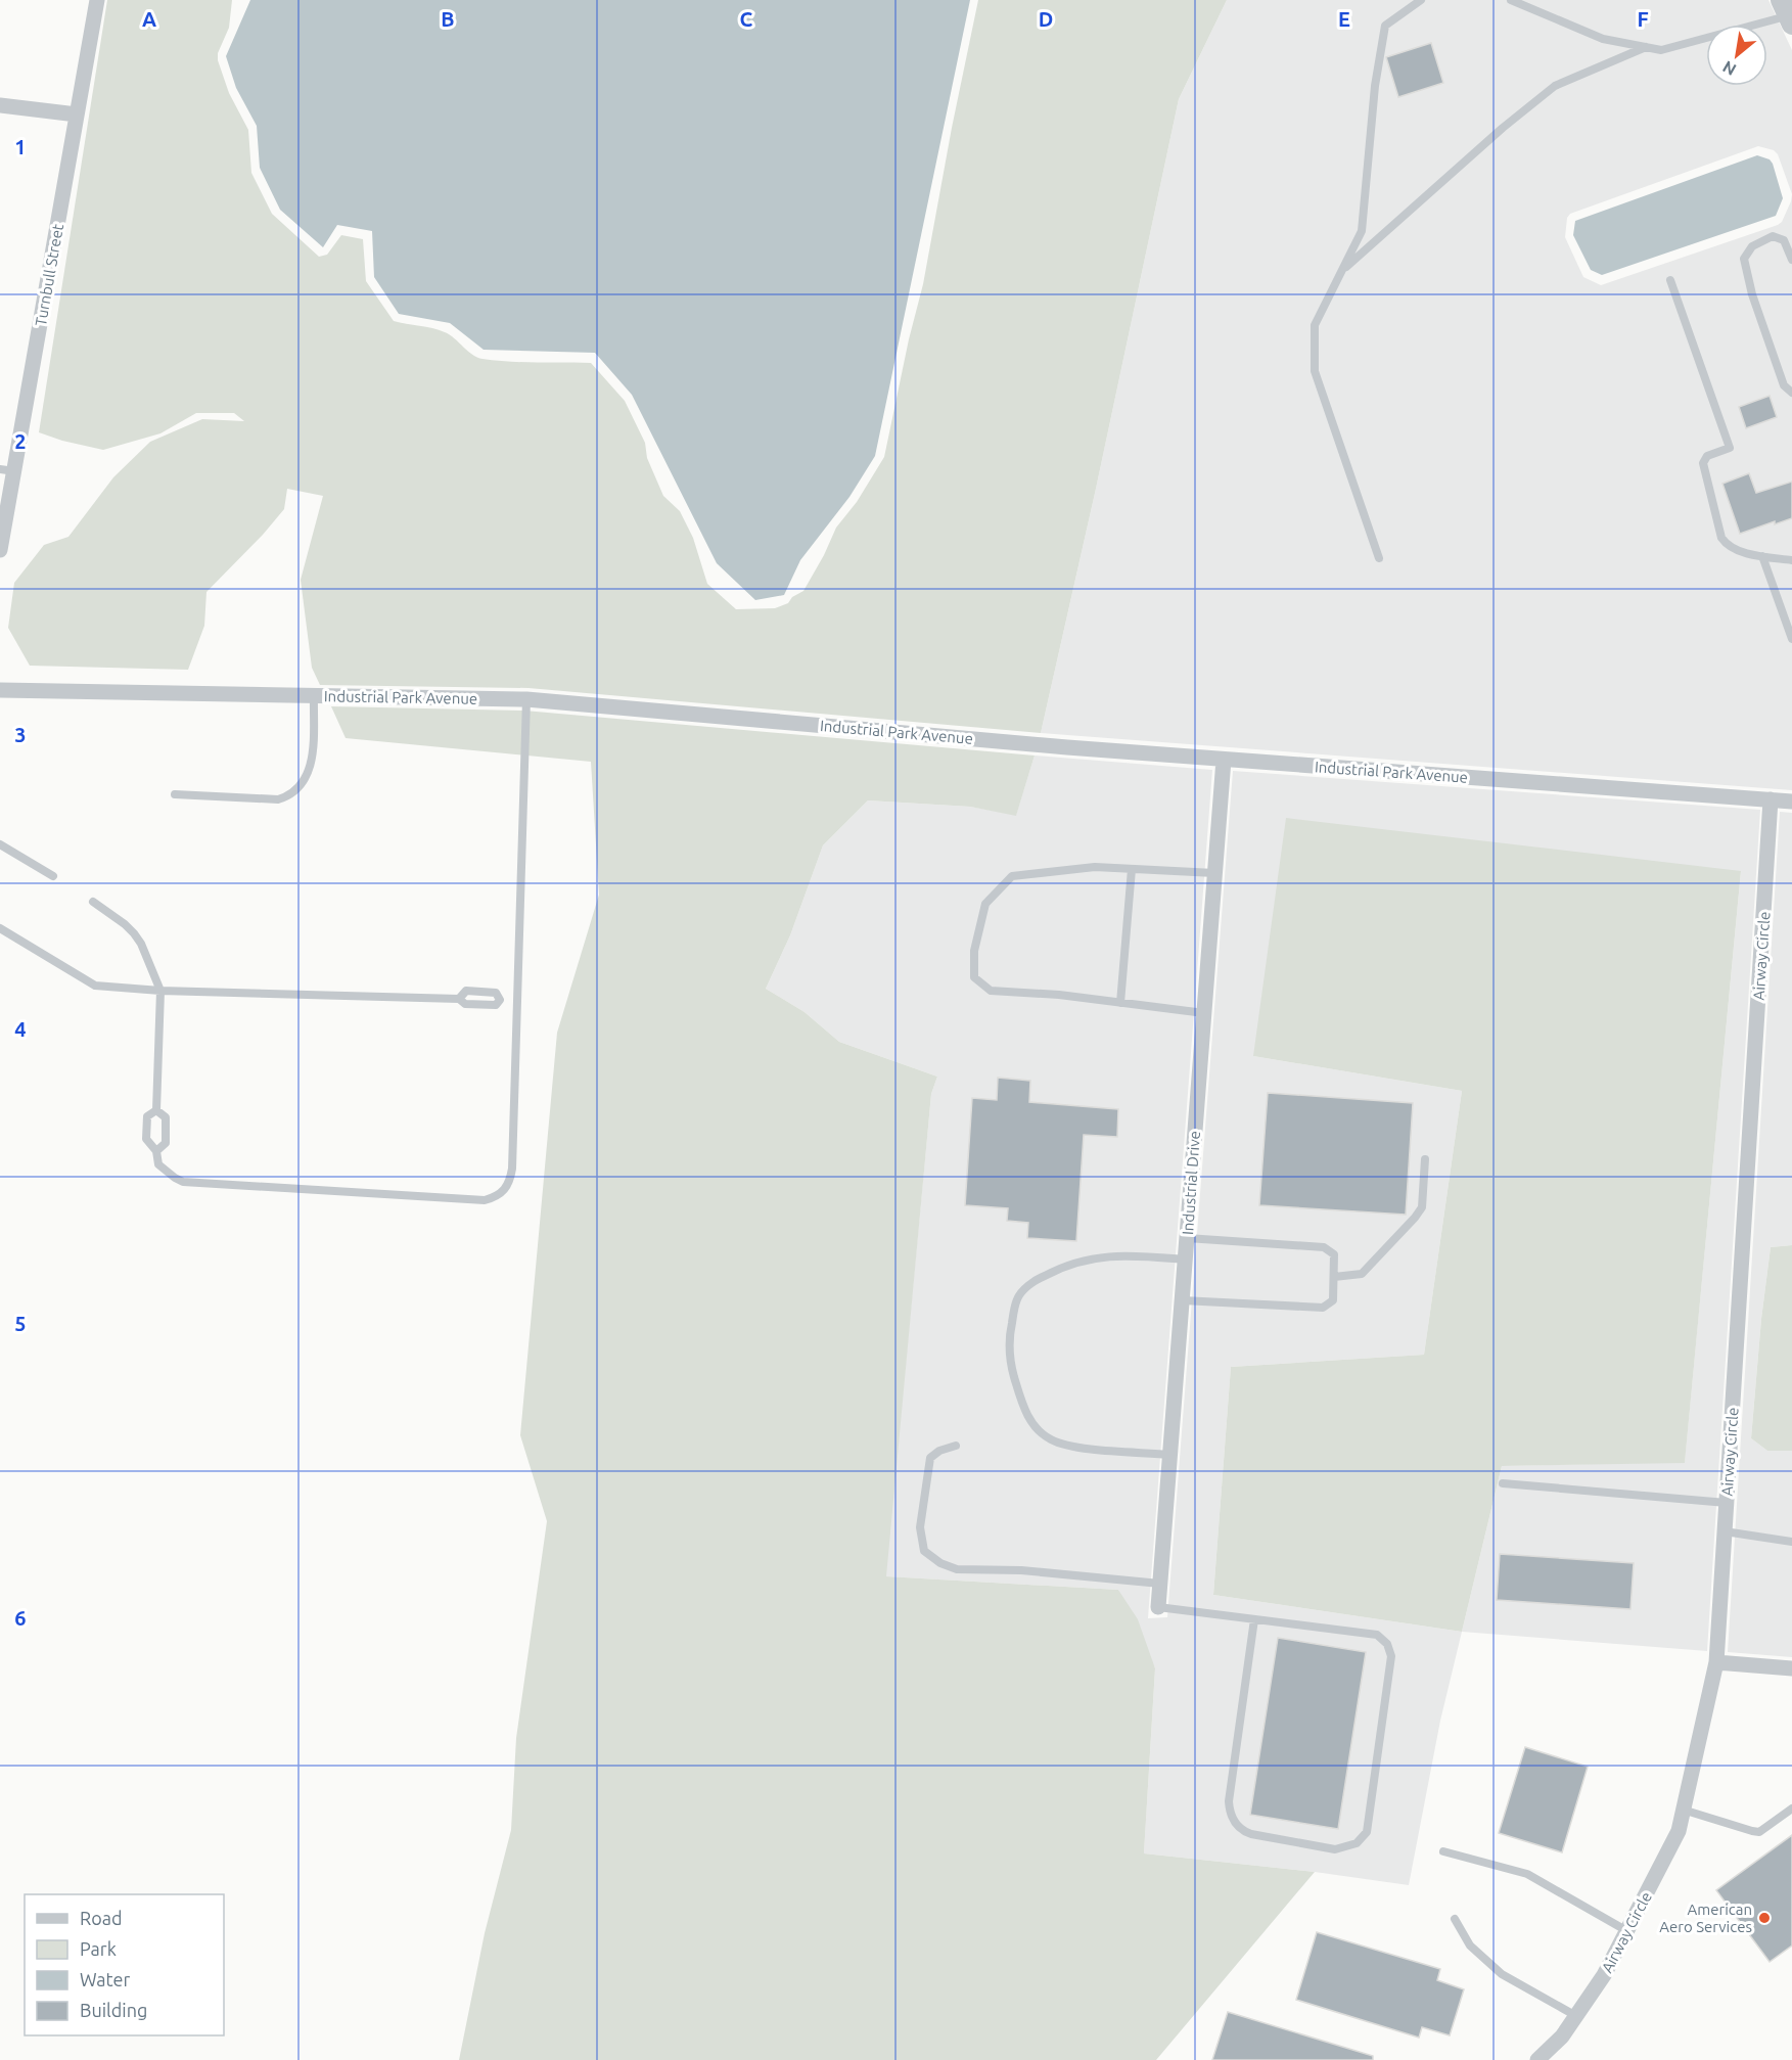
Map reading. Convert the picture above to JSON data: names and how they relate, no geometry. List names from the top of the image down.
{
  "streets": {
    "street": [
      "Turnbull Street",
      "Industrial Park Avenue",
      "Airway Circle",
      "Industrial Drive"
    ]
  },
  "crossings": [
    ["Industrial Park Avenue", "Airway Circle"],
    ["Industrial Park Avenue", "Industrial Drive"]
  ],
  "places": ["American Aero Services"],
  "legend": [
    "Road",
    "Park",
    "Water",
    "Building"
  ],
  "north": "bottom left",
  "grid": {
    "columns": [
      "A",
      "B",
      "C",
      "D",
      "E",
      "F"
    ],
    "rows": [
      "1",
      "2",
      "3",
      "4",
      "5",
      "6"
    ]
  }
}
